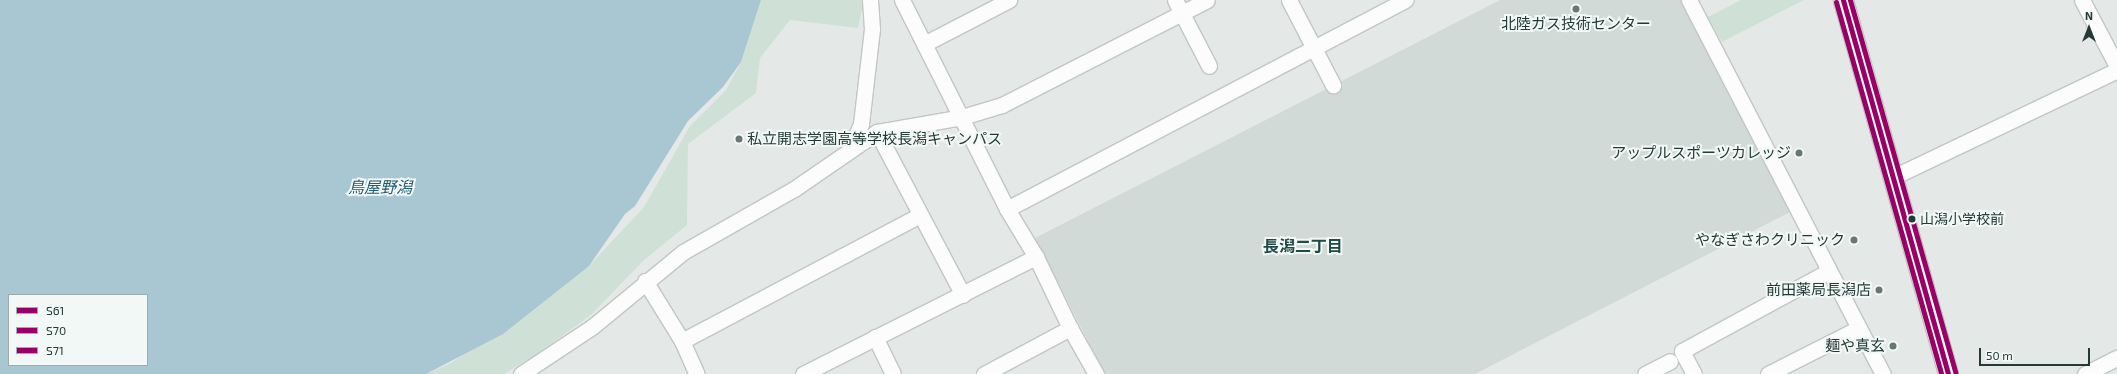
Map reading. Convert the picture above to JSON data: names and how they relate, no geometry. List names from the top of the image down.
{
  "districts": ["長潟二丁目"],
  "water": ["鳥屋野潟"],
  "places": [
    "北陸ガス技術センター",
    "私立開志学園高等学校長潟キャンパス",
    "アップルスポーツカレッジ",
    "山潟小学校前",
    "やなぎさわクリニック",
    "前田薬局長潟店",
    "麺や真玄"
  ],
  "lines": ["transit line S61", "transit line S71", "transit line S70"],
  "legend": ["S61", "S70", "S71"],
  "scale_bar": "50 m",
  "north": "top"
}
